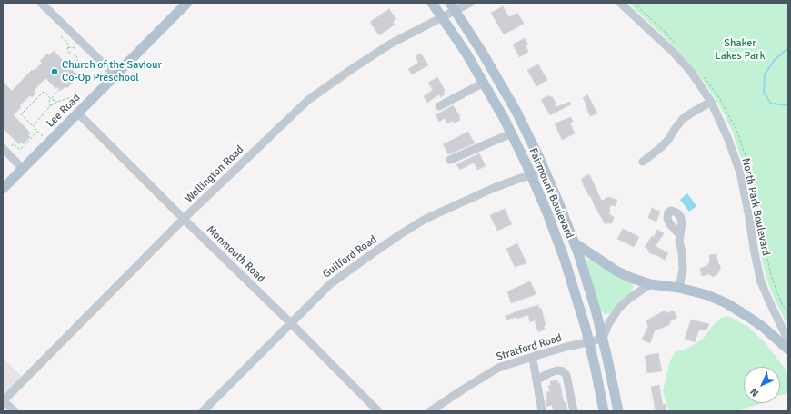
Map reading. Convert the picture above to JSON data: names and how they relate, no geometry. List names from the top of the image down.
{
  "streets": {
    "main road": ["Lee Road", "Fairmount Boulevard"],
    "street": [
      "Wellington Road",
      "North Park Boulevard",
      "Monmouth Road",
      "Guilford Road",
      "Stratford Road"
    ]
  },
  "crossings": [
    ["Lee Road", "Monmouth Road"],
    ["Wellington Road", "Fairmount Boulevard"],
    ["Wellington Road", "Monmouth Road"],
    ["Fairmount Boulevard", "Guilford Road"],
    ["Fairmount Boulevard", "Stratford Road"],
    ["Monmouth Road", "Guilford Road"]
  ],
  "parks": ["Shaker Lakes Park"],
  "places": ["Church of the Saviour Co-Op Preschool"],
  "north": "bottom left"
}
